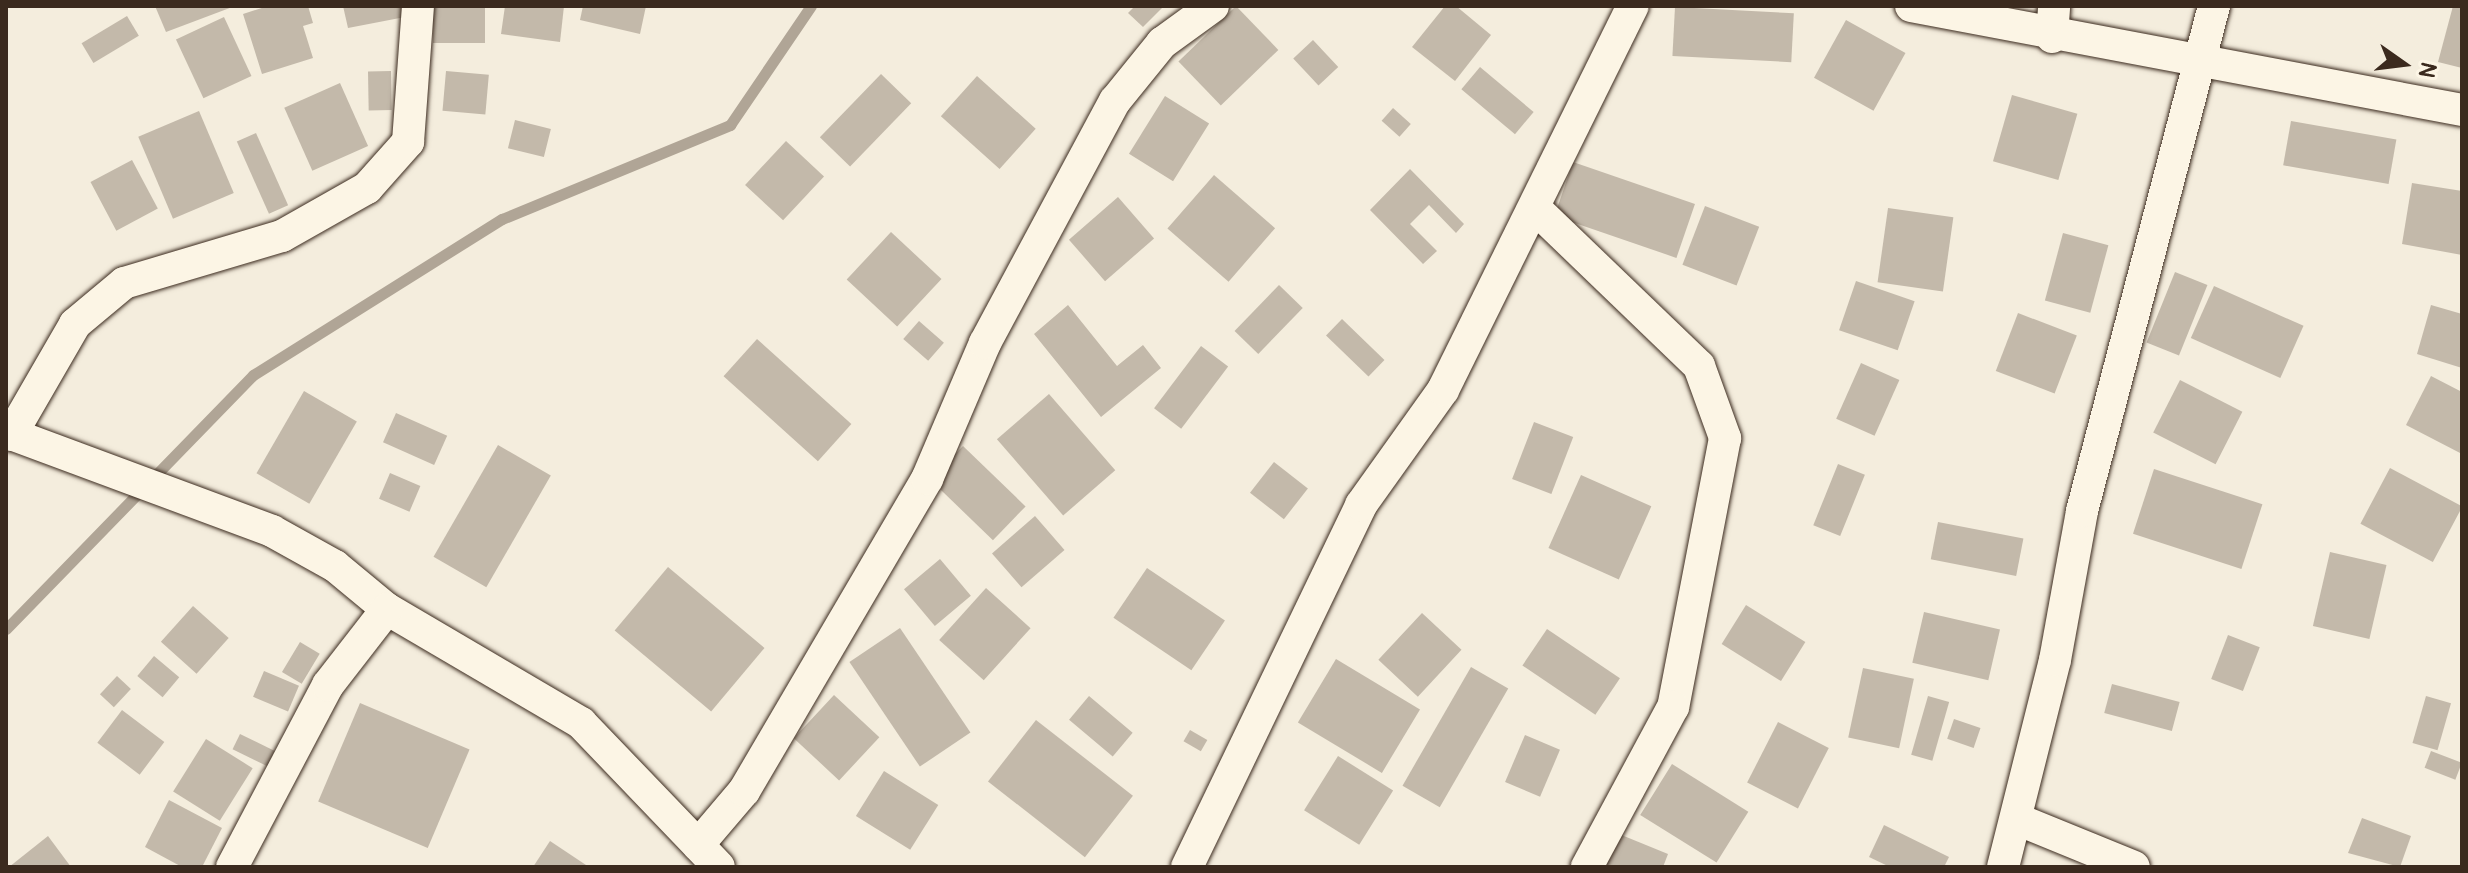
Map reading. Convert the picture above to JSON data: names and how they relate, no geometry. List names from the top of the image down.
{
  "north": "right"
}
